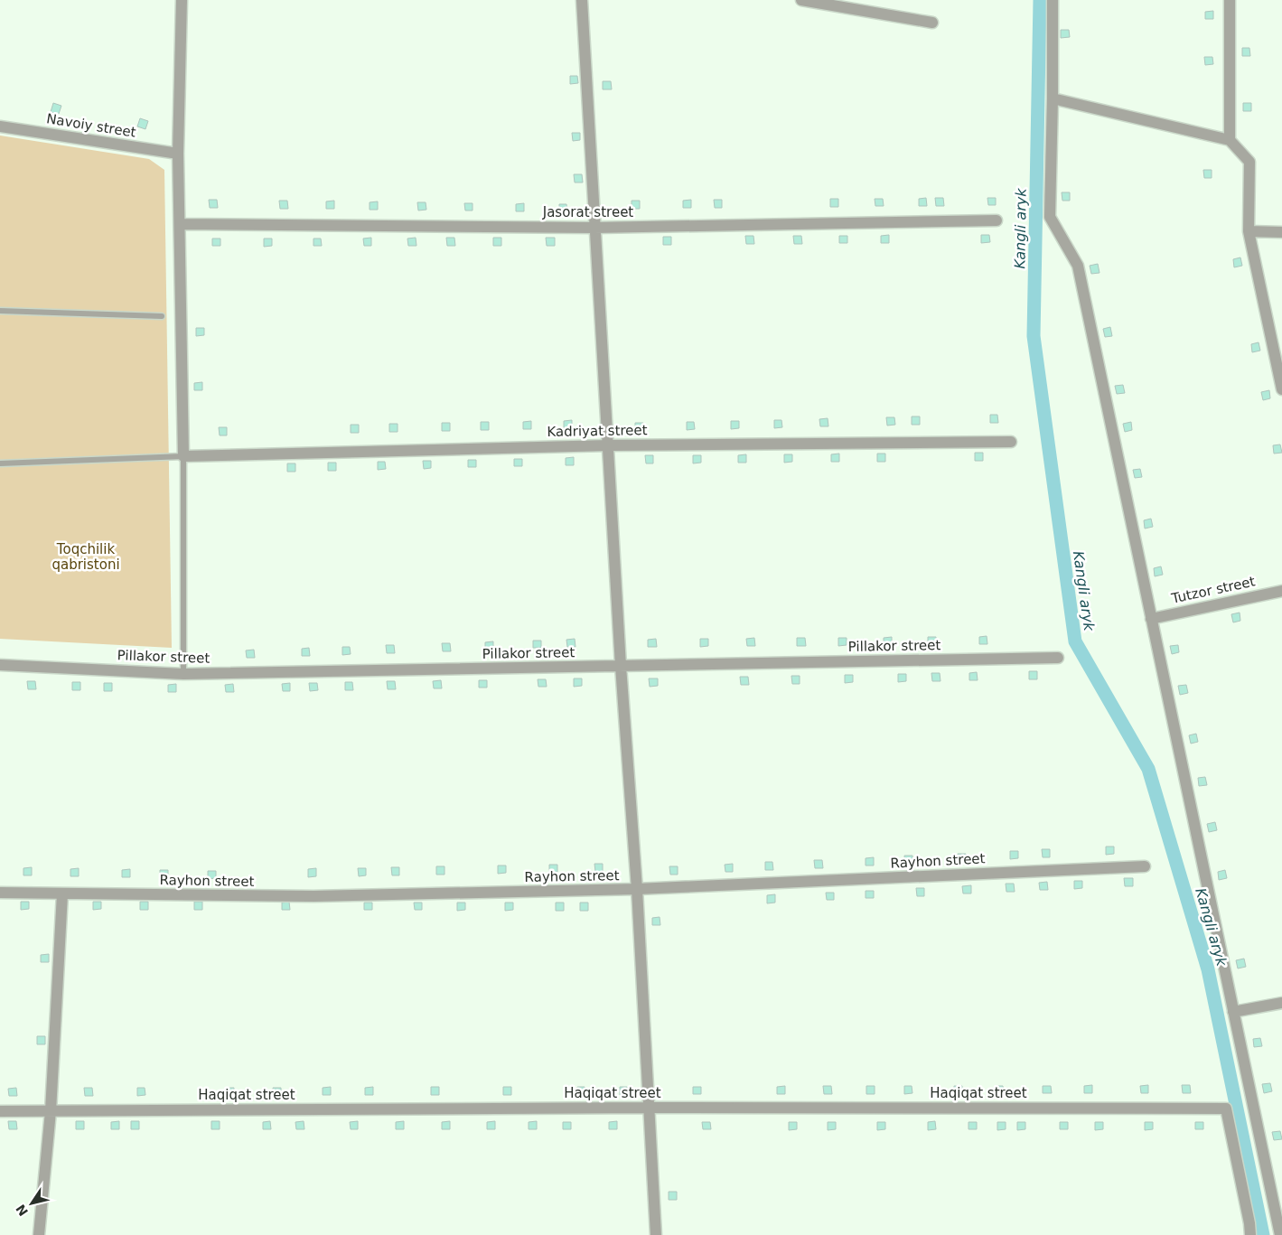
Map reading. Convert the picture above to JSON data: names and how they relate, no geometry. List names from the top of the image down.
{
  "streets": {
    "street": [
      "Navoiy street",
      "Jasorat street",
      "Kadriyat street",
      "Tutzor street",
      "Pillakor street",
      "Rayhon street",
      "Haqiqat street"
    ]
  },
  "water": ["Kangli aryk"],
  "parks": ["Toqchilik qabristoni"],
  "north": "bottom left"
}
